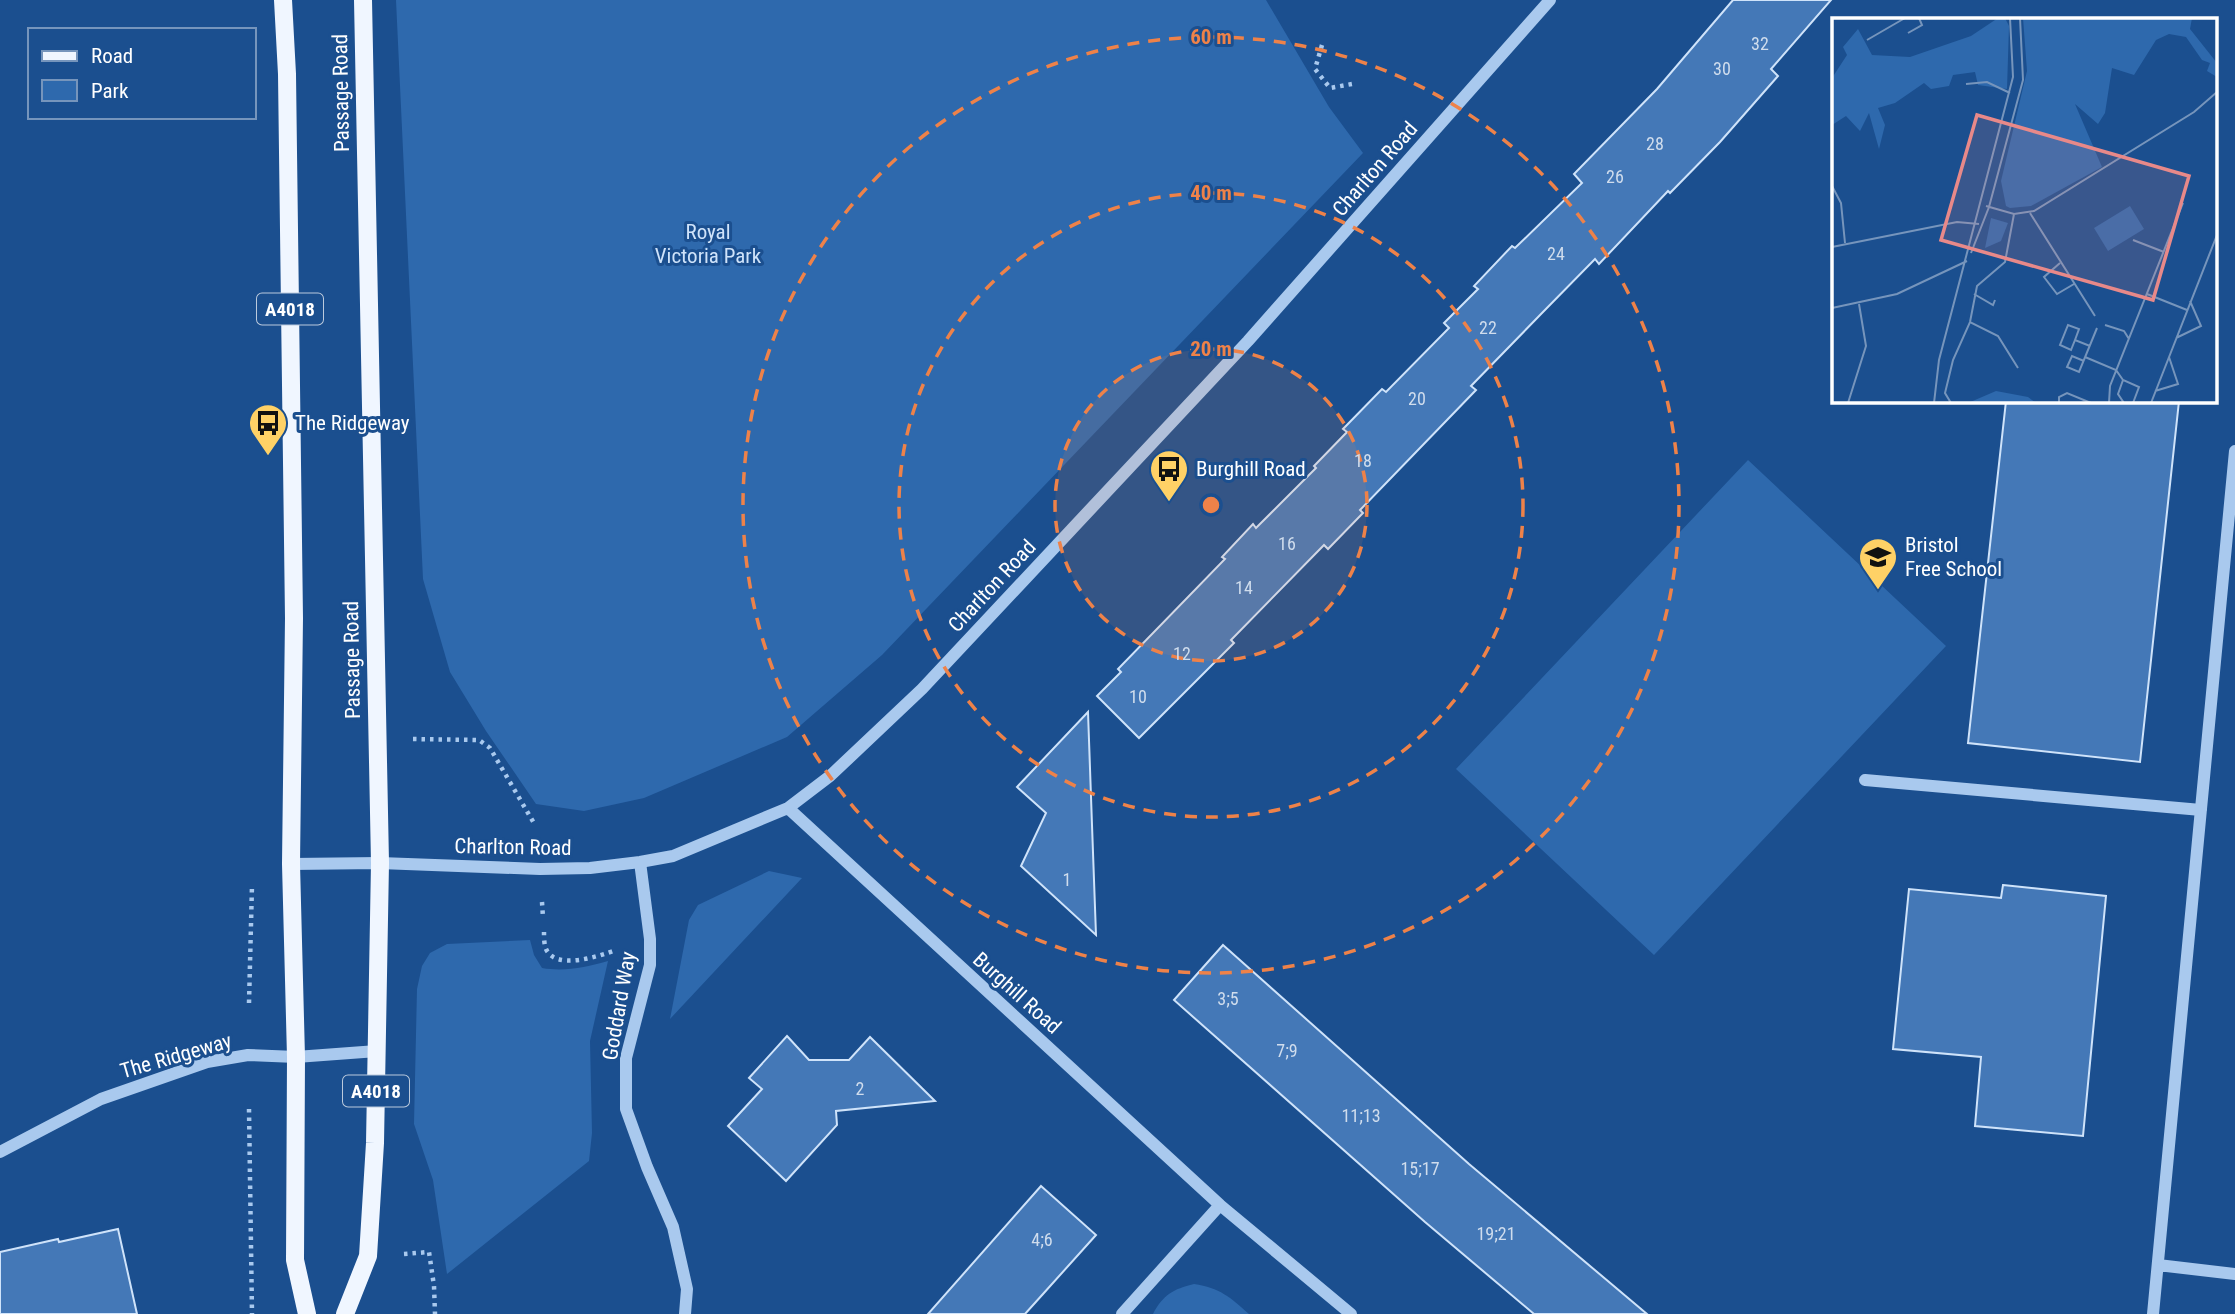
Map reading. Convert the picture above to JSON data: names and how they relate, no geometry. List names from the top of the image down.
{
  "streets": {
    "main road": ["Passage Road", "A4018"],
    "street": [
      "Charlton Road",
      "Burghill Road",
      "Goddard Way",
      "The Ridgeway"
    ]
  },
  "crossings": [
    ["Passage Road", "Charlton Road"],
    ["Passage Road", "The Ridgeway"],
    ["Charlton Road", "A4018"],
    ["Charlton Road", "Burghill Road"],
    ["Charlton Road", "Goddard Way"],
    ["A4018", "The Ridgeway"]
  ],
  "parks": ["Royal Victoria Park"],
  "places": {
    "bus stop": ["The Ridgeway", "Burghill Road"],
    "school or university": ["Bristol Free School"]
  },
  "house_numbers": [
    "32",
    "30",
    "28",
    "26",
    "24",
    "22",
    "20",
    "18",
    "16",
    "14",
    "12",
    "10",
    "1",
    "3;5",
    "7;9",
    "2",
    "11;13",
    "15;17",
    "19;21",
    "4;6"
  ],
  "legend": ["Road", "Park"],
  "rings": ["60 m", "40 m", "20 m"]
}
